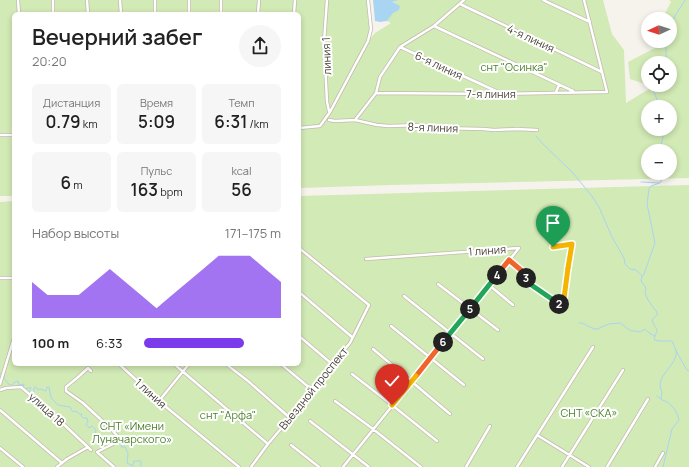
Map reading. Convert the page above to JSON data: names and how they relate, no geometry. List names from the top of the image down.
{
  "streets": {
    "street": [
      "4-я линия",
      "линия 1",
      "6-я линия",
      "7-я линия",
      "8-я линия",
      "1 линия",
      "Въездной проспект",
      "улица 18"
    ]
  },
  "crossings": [
    ["4-я линия", "7-я линия"],
    ["6-я линия", "7-я линия"]
  ],
  "parks": [
    "снт \"Осинка\"",
    "СНТ «СКА»",
    "снт \"Арфа\"",
    "СНТ «Имени Луначарского»"
  ],
  "north": "left",
  "page": {
    "map_buttons": ["+", "−"],
    "heading": ["Вечерний забег", "20:20"],
    "stats": [
      ["Дистанция", "0.79 km"],
      ["Время", "5:09"],
      ["Темп", "6:31 /km"],
      ["6 m"],
      ["Пульс", "163 bpm"],
      ["kcal", "56"]
    ],
    "chart": ["Набор высоты", "171–175 m"],
    "pins": [
      "4",
      "3",
      "2",
      "5",
      "6"
    ],
    "list": [
      {
        "name": "100 m",
        "note": "6:33"
      }
    ]
  }
}
